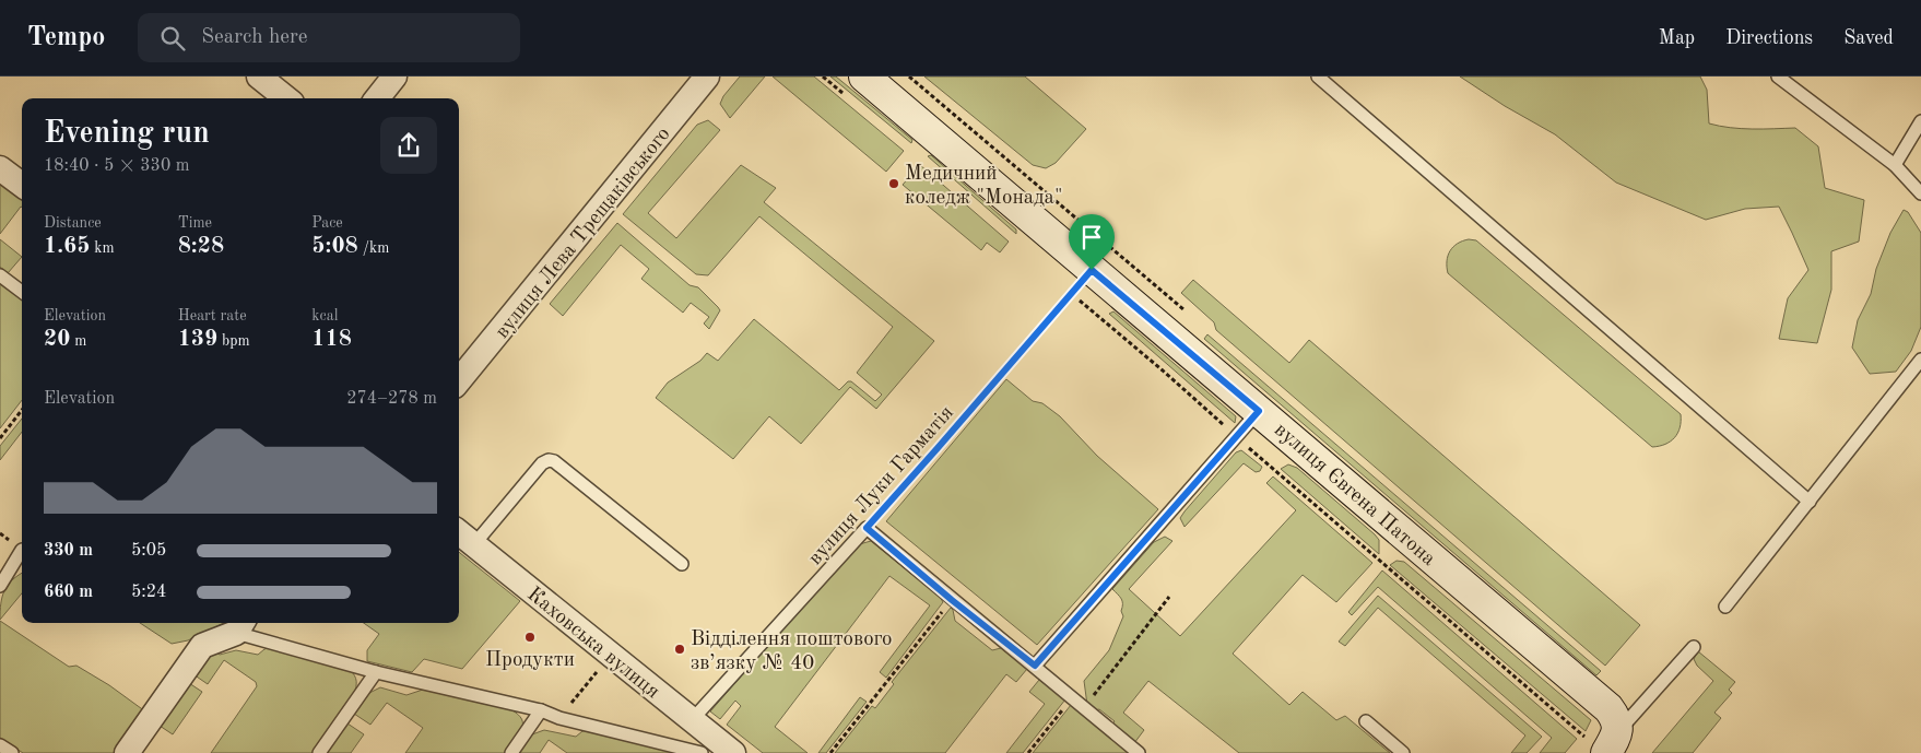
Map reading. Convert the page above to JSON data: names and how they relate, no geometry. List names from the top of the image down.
{
  "streets": {
    "street": ["вулиця Лева Трещаківського", "вулиця Євгена Патона", "Каховська вулиця"],
    "lane": ["вулиця Луки Гарматія"]
  },
  "crossings": [
    ["вулиця Луки Гарматія", "вулиця Євгена Патона"],
    ["вулиця Луки Гарматія", "Каховська вулиця"]
  ],
  "places": ["Медичний коледж \"Монада\"", "Продукти", "Відділення поштового зв’язку № 40"],
  "page": {
    "header": "Tempo",
    "search": "Search here",
    "nav": ["Map", "Directions", "Saved"],
    "heading": ["Evening run", "18:40 · 5 × 330 m"],
    "stats": [
      ["Distance", "1.65 km"],
      ["Time", "8:28"],
      ["Pace", "5:08 /km"],
      ["Elevation", "20 m"],
      ["Heart rate", "139 bpm"],
      ["kcal", "118"]
    ],
    "chart": ["Elevation", "274–278 m"],
    "list": [
      {
        "name": "330 m",
        "note": "5:05"
      },
      {
        "name": "660 m",
        "note": "5:24"
      }
    ]
  }
}
